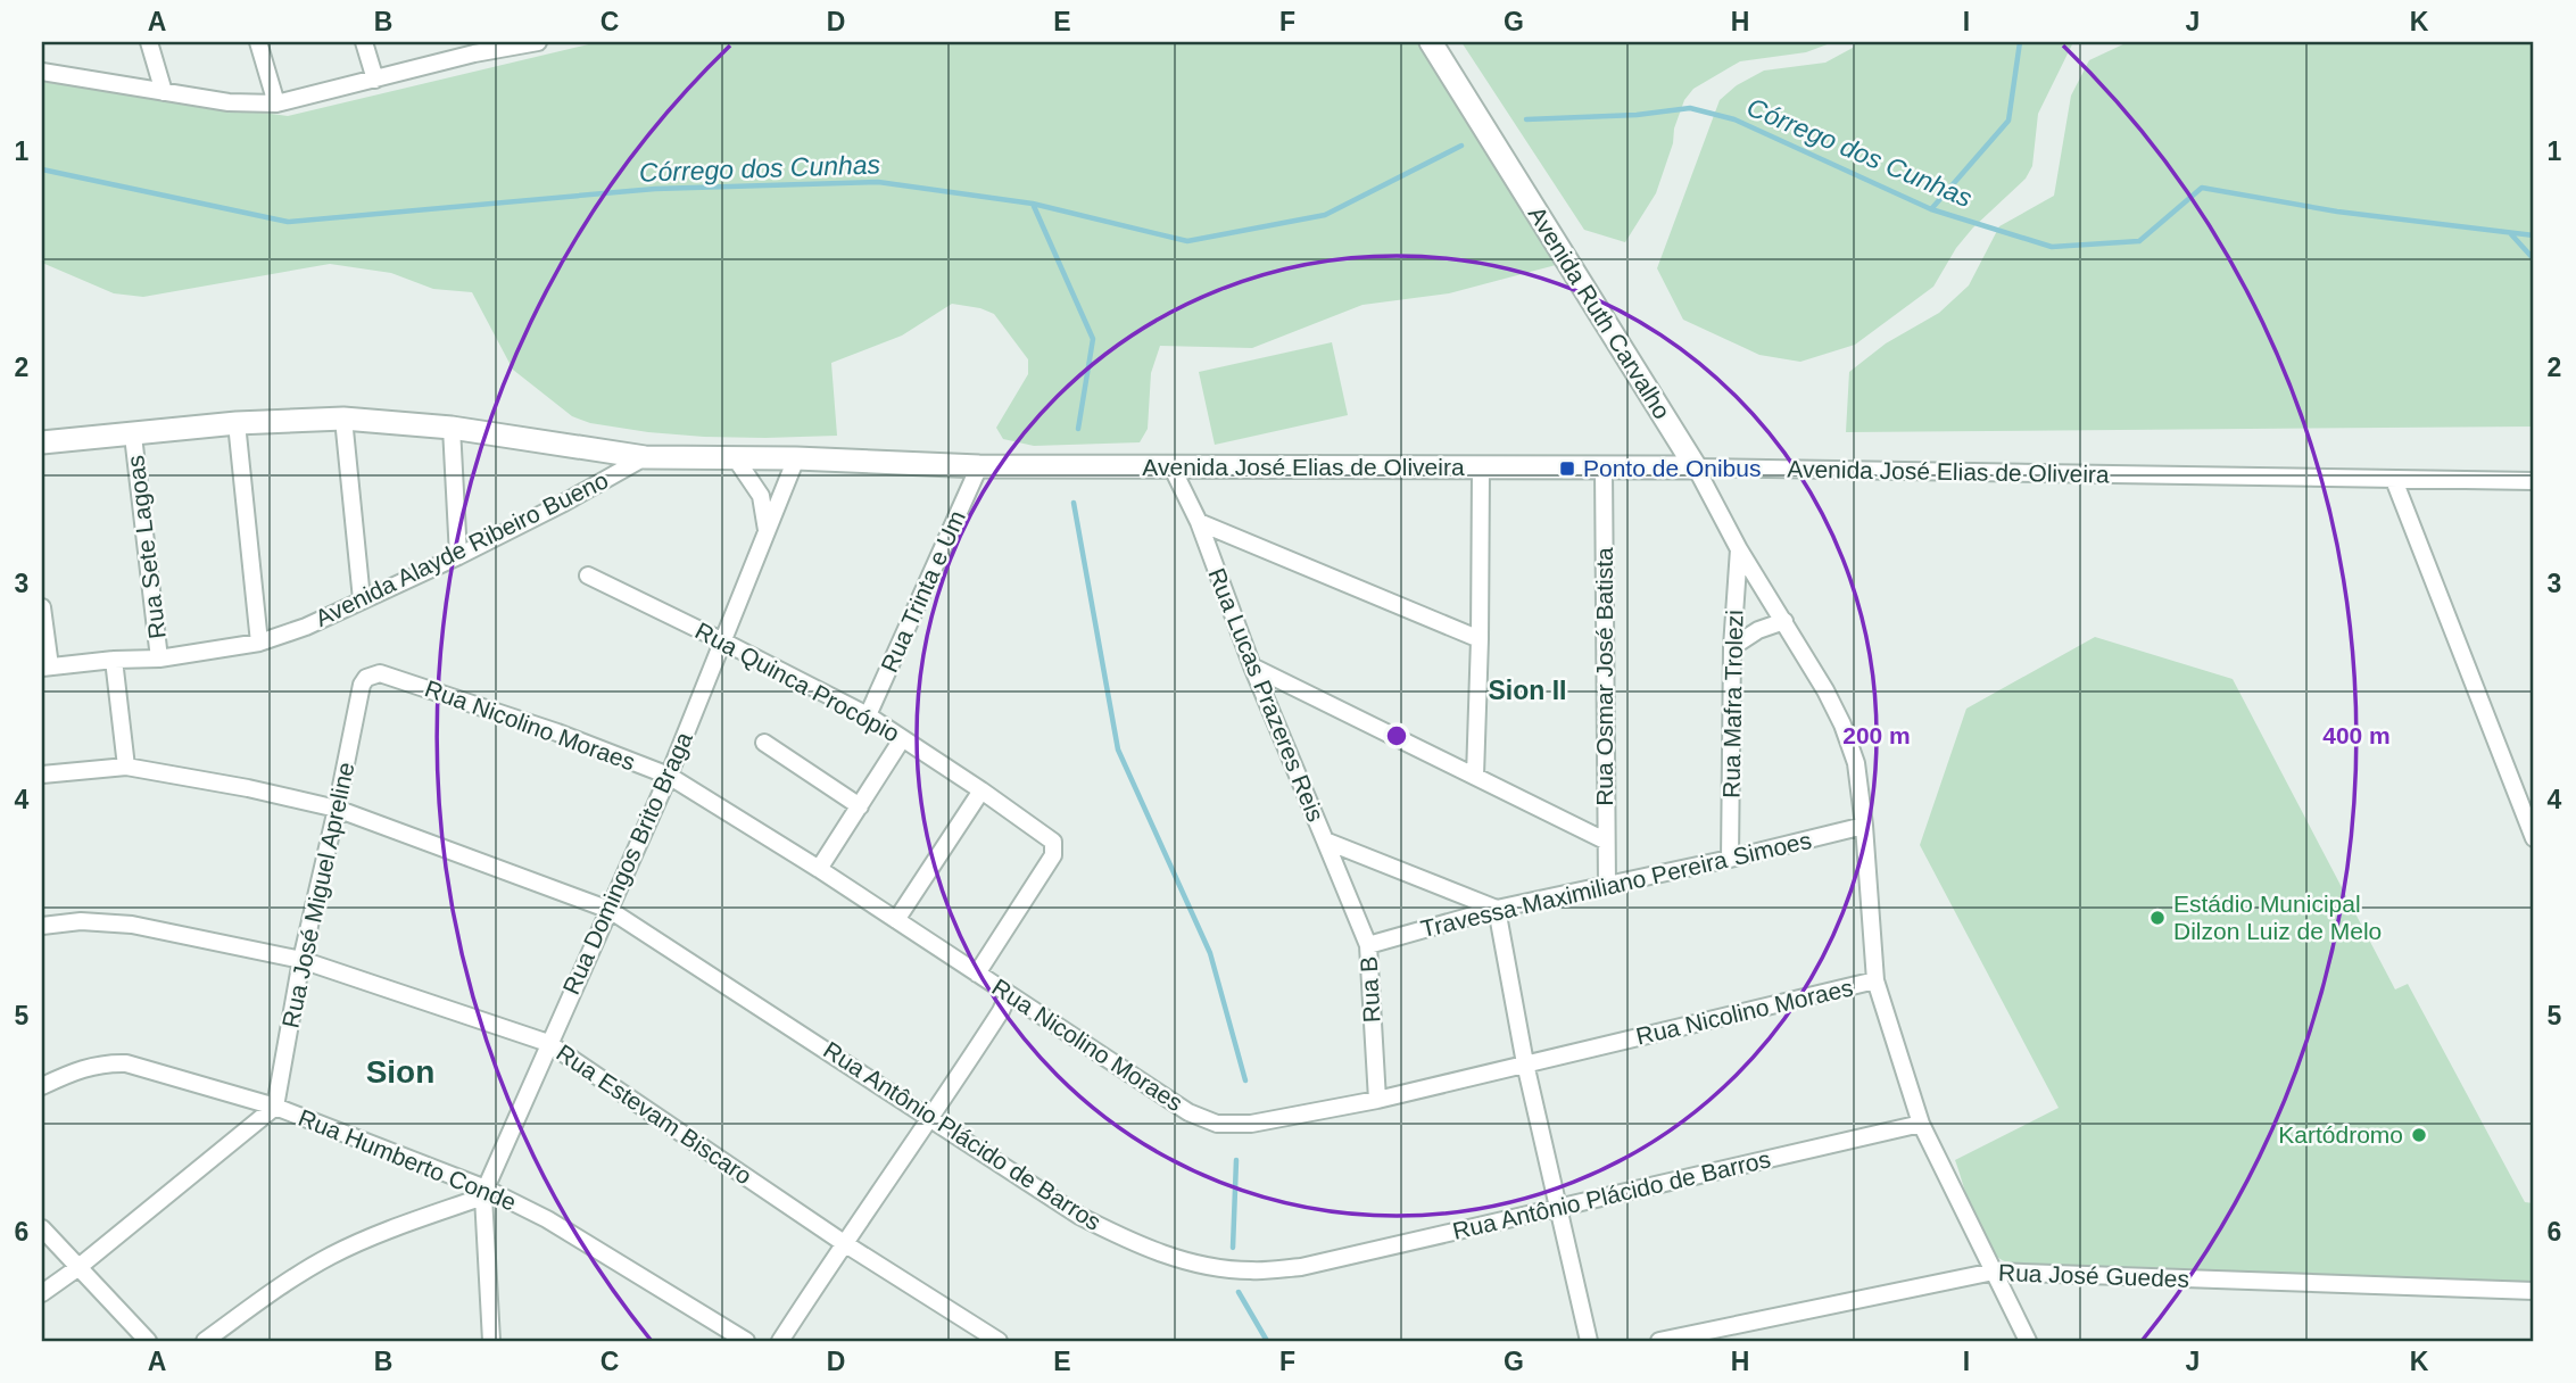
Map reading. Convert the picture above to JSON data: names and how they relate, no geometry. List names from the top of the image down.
{
  "streets": {
    "street": [
      "Avenida Ruth Carvalho",
      "Avenida José Elias de Oliveira",
      "Rua Sete Lagoas",
      "Avenida Alayde Ribeiro Bueno",
      "Rua Trinta e Um",
      "Rua Osmar José Batista",
      "Rua Quinca Procópio",
      "Rua Lucas Prazeres Reis",
      "Rua Mafra Trolezi",
      "Rua Nicolino Moraes",
      "Rua Domingos Brito Braga",
      "Travessa Maximiliano Pereira Simoes",
      "Rua José Miguel Apreline",
      "Rua B",
      "Rua Estevam Biscaro",
      "Rua Antônio Plácido de Barros",
      "Rua Humberto Conde",
      "Rua José Guedes"
    ]
  },
  "crossings": [
    ["Avenida Ruth Carvalho", "Avenida José Elias de Oliveira"],
    ["Avenida Ruth Carvalho", "Rua Mafra Trolezi"],
    ["Avenida Ruth Carvalho", "Rua Nicolino Moraes"],
    ["Avenida Ruth Carvalho", "Travessa Maximiliano Pereira Simoes"],
    ["Avenida Ruth Carvalho", "Rua Antônio Plácido de Barros"],
    ["Avenida Ruth Carvalho", "Rua José Guedes"],
    ["Avenida José Elias de Oliveira", "Rua Sete Lagoas"],
    ["Avenida José Elias de Oliveira", "Avenida Alayde Ribeiro Bueno"],
    ["Avenida José Elias de Oliveira", "Rua Trinta e Um"],
    ["Avenida José Elias de Oliveira", "Rua Osmar José Batista"],
    ["Avenida José Elias de Oliveira", "Rua Lucas Prazeres Reis"],
    ["Avenida José Elias de Oliveira", "Rua Domingos Brito Braga"],
    ["Rua Sete Lagoas", "Avenida Alayde Ribeiro Bueno"],
    ["Rua Trinta e Um", "Rua Quinca Procópio"],
    ["Rua Osmar José Batista", "Travessa Maximiliano Pereira Simoes"],
    ["Rua Quinca Procópio", "Rua Nicolino Moraes"],
    ["Rua Quinca Procópio", "Rua Domingos Brito Braga"],
    ["Rua Lucas Prazeres Reis", "Travessa Maximiliano Pereira Simoes"],
    ["Rua Lucas Prazeres Reis", "Rua B"],
    ["Rua Mafra Trolezi", "Travessa Maximiliano Pereira Simoes"],
    ["Rua Nicolino Moraes", "Rua Domingos Brito Braga"],
    ["Rua Nicolino Moraes", "Rua José Miguel Apreline"],
    ["Rua Nicolino Moraes", "Rua B"],
    ["Rua Domingos Brito Braga", "Rua Estevam Biscaro"],
    ["Rua Domingos Brito Braga", "Rua Antônio Plácido de Barros"],
    ["Rua Domingos Brito Braga", "Rua Humberto Conde"],
    ["Travessa Maximiliano Pereira Simoes", "Rua B"],
    ["Rua José Miguel Apreline", "Rua Estevam Biscaro"],
    ["Rua José Miguel Apreline", "Rua Antônio Plácido de Barros"],
    ["Rua José Miguel Apreline", "Rua Humberto Conde"]
  ],
  "districts": ["Sion II", "Sion"],
  "water": ["Córrego dos Cunhas"],
  "places": {
    "transit": ["Ponto de Onibus"],
    "other": ["Estádio Municipal Dilzon Luiz de Melo", "Kartódromo"]
  },
  "grid": {
    "columns": [
      "A",
      "B",
      "C",
      "D",
      "E",
      "F",
      "G",
      "H",
      "I",
      "J",
      "K"
    ],
    "rows": [
      "1",
      "2",
      "3",
      "4",
      "5",
      "6"
    ]
  },
  "rings": ["200 m", "400 m"]
}
